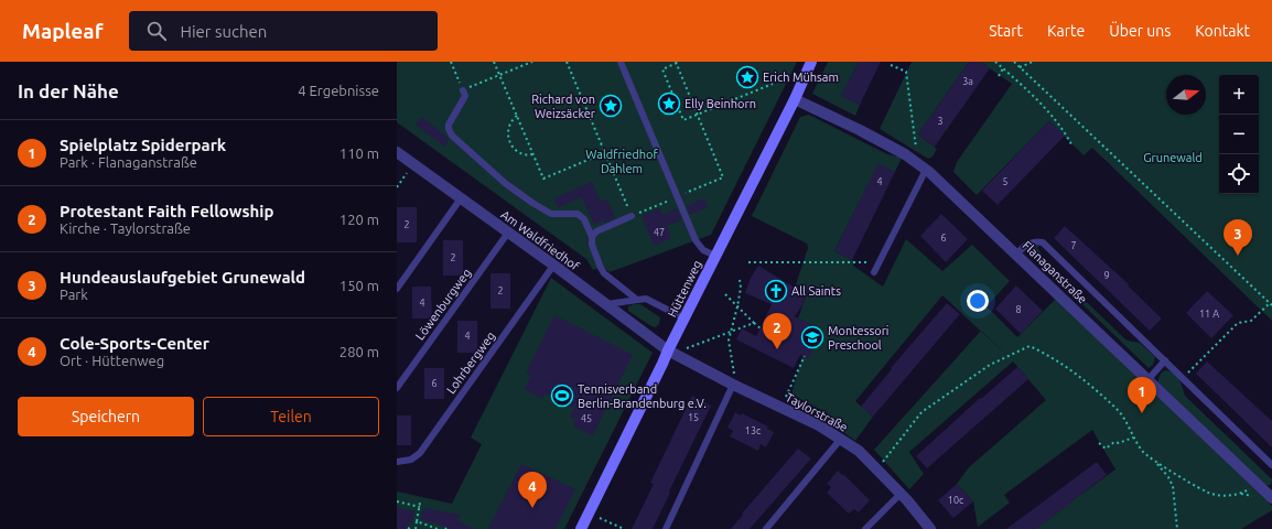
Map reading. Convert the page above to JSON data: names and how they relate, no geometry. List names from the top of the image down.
{
  "streets": {
    "main road": ["Hüttenweg"],
    "street": ["Am Waldfriedhof", "Flanaganstraße", "Taylorstraße"],
    "lane": ["Löwenburgweg", "Lohrbergweg"]
  },
  "crossings": [
    ["Am Waldfriedhof", "Hüttenweg"],
    ["Am Waldfriedhof", "Löwenburgweg"],
    ["Am Waldfriedhof", "Lohrbergweg"],
    ["Am Waldfriedhof", "Taylorstraße"],
    ["Flanaganstraße", "Hüttenweg"],
    ["Hüttenweg", "Taylorstraße"]
  ],
  "parks": ["Waldfriedhof Dahlem", "Grunewald"],
  "places": {
    "place": ["Erich Mühsam", "Elly Beinhorn", "Richard von Weizsäcker"],
    "church": ["All Saints"],
    "school or university": ["Montessori Preschool"],
    "sports": ["Tennisverband Berlin-Brandenburg e.V."]
  },
  "house_numbers": [
    "3a",
    "3",
    "4",
    "5",
    "2",
    "47",
    "6",
    "7",
    "2",
    "9",
    "2",
    "4",
    "8",
    "11 A",
    "4",
    "6",
    "15",
    "45",
    "13c",
    "10c"
  ],
  "north": "right",
  "page": {
    "header": "Mapleaf",
    "search": "Hier suchen",
    "nav": [
      "Start",
      "Karte",
      "Über uns",
      "Kontakt"
    ],
    "heading": ["In der Nähe", "4 Ergebnisse"],
    "map_buttons": ["+", "−"],
    "list": [
      {
        "mark": "1",
        "name": "Spielplatz Spiderpark",
        "note": "Park · Flanaganstraße",
        "value": "110 m"
      },
      {
        "mark": "2",
        "name": "Protestant Faith Fellowship",
        "note": "Kirche · Taylorstraße",
        "value": "120 m"
      },
      {
        "mark": "3",
        "name": "Hundeauslaufgebiet Grunewald",
        "note": "Park",
        "value": "150 m"
      },
      {
        "mark": "4",
        "name": "Cole-Sports-Center",
        "note": "Ort · Hüttenweg",
        "value": "280 m"
      }
    ],
    "pins": [
      "3",
      "2",
      "1",
      "4"
    ],
    "buttons": ["Speichern", "Teilen"]
  }
}
